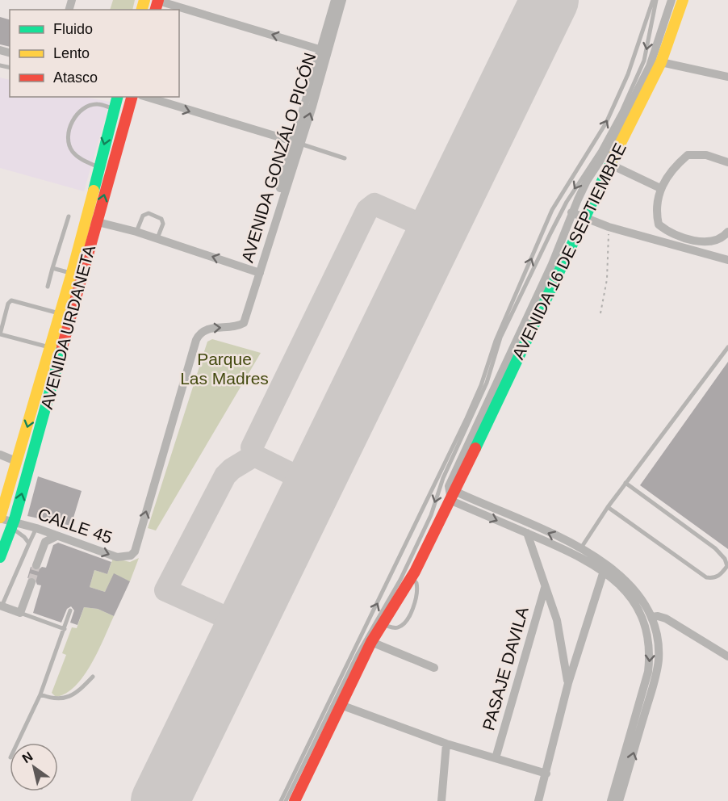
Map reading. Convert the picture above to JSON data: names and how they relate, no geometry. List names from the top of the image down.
{
  "streets": {
    "street": [
      "AVENIDA GONZÁLO PICÓN",
      "AVENIDA 16 DE SEPTIEMBRE",
      "AVENIDA URDANETA",
      "CALLE 45",
      "PASAJE DAVILA"
    ]
  },
  "crossings": [
    ["AVENIDA GONZÁLO PICÓN", "CALLE 45"],
    ["AVENIDA URDANETA", "CALLE 45"]
  ],
  "one_way": ["AVENIDA GONZÁLO PICÓN", "CALLE 45"],
  "parks": ["Parque Las Madres"],
  "legend": ["Fluido", "Lento", "Atasco"],
  "north": "top left"
}
